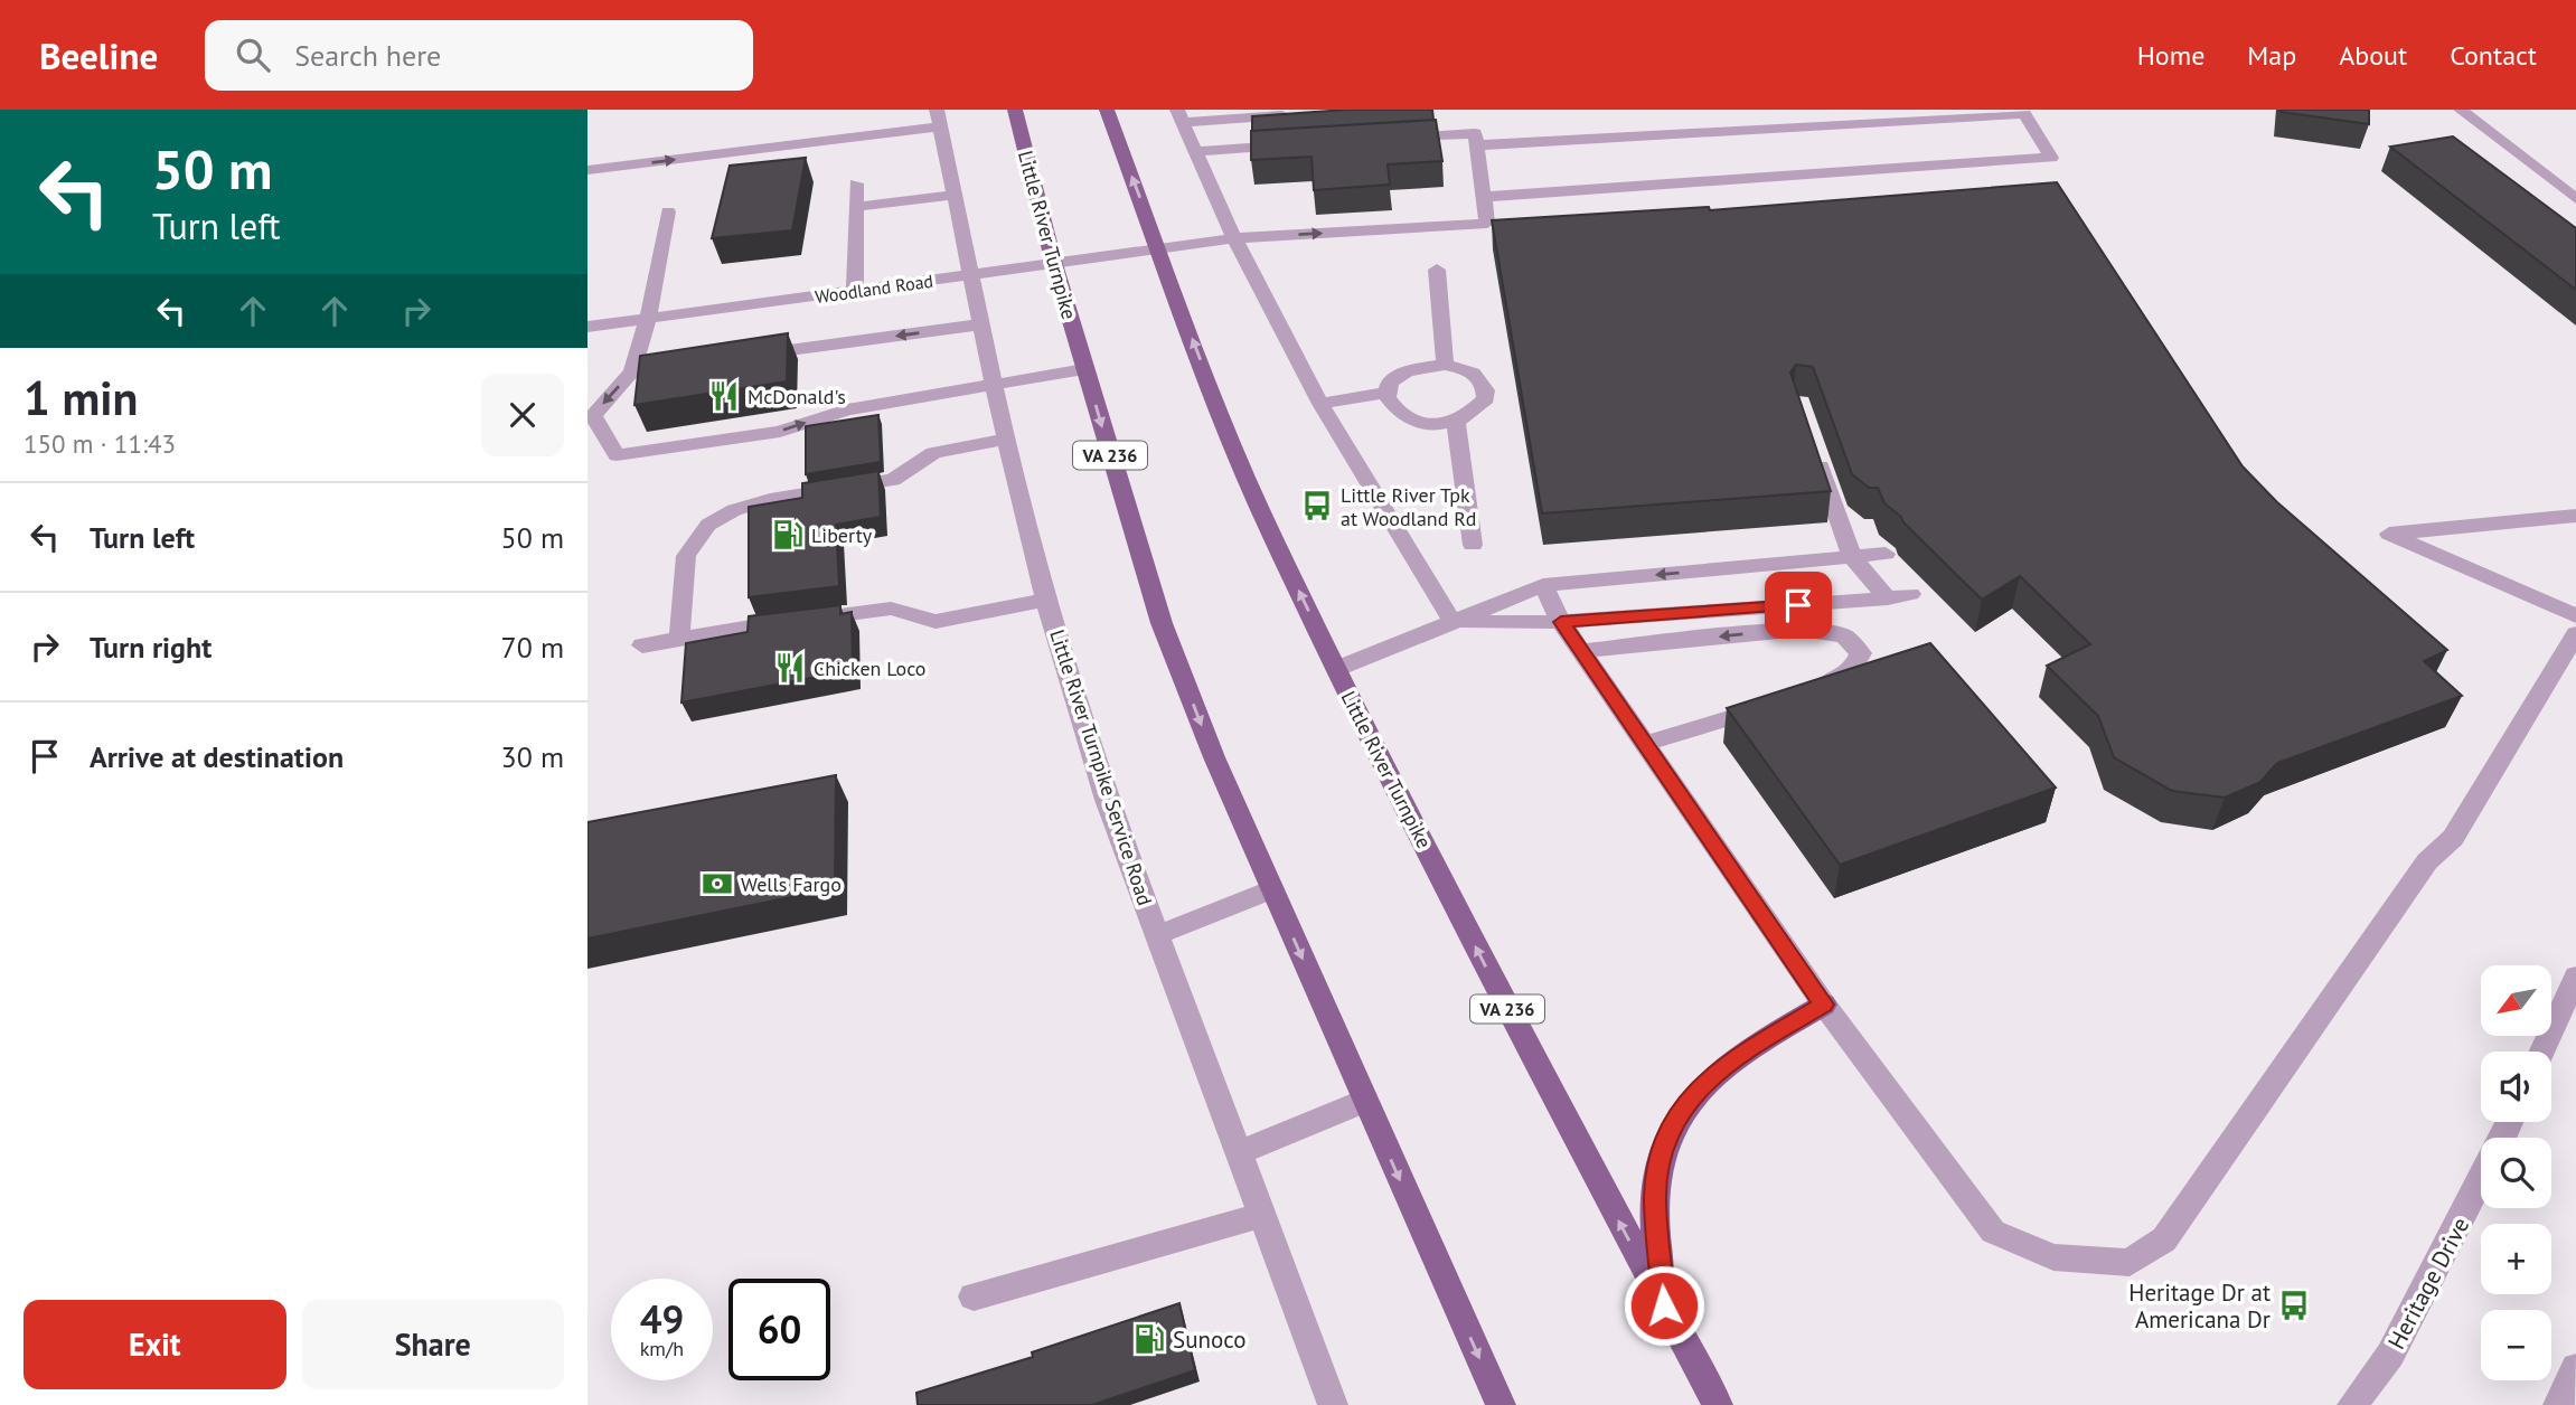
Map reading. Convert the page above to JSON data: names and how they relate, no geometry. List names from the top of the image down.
{
  "streets": {
    "main road": ["Little River Turnpike", "VA 236"],
    "street": ["Woodland Road", "Little River Turnpike Service Road", "Heritage Drive"]
  },
  "crossings": [
    ["Little River Turnpike", "Woodland Road"],
    ["Woodland Road", "Little River Turnpike Service Road"]
  ],
  "places": {
    "restaurant": ["McDonald's", "Chicken Loco"],
    "bus stop": ["Little River Tpk at Woodland Rd", "Heritage Dr at Americana Dr"],
    "fuel station": ["Liberty", "Sunoco"],
    "bank": ["Wells Fargo"]
  },
  "north": "bottom left",
  "page": {
    "header": "Beeline",
    "search": "Search here",
    "nav": [
      "Home",
      "Map",
      "About",
      "Contact"
    ],
    "turn": ["50 m", "Turn left"],
    "heading": ["1 min", "150 m · 11:43"],
    "list": [
      {
        "name": "Turn left",
        "value": "50 m"
      },
      {
        "name": "Turn right",
        "value": "70 m"
      },
      {
        "name": "Arrive at destination",
        "value": "30 m"
      }
    ],
    "map_buttons": ["+", "−"],
    "speed": "49 km/h",
    "limit": "60",
    "buttons": ["Exit", "Share"]
  }
}
